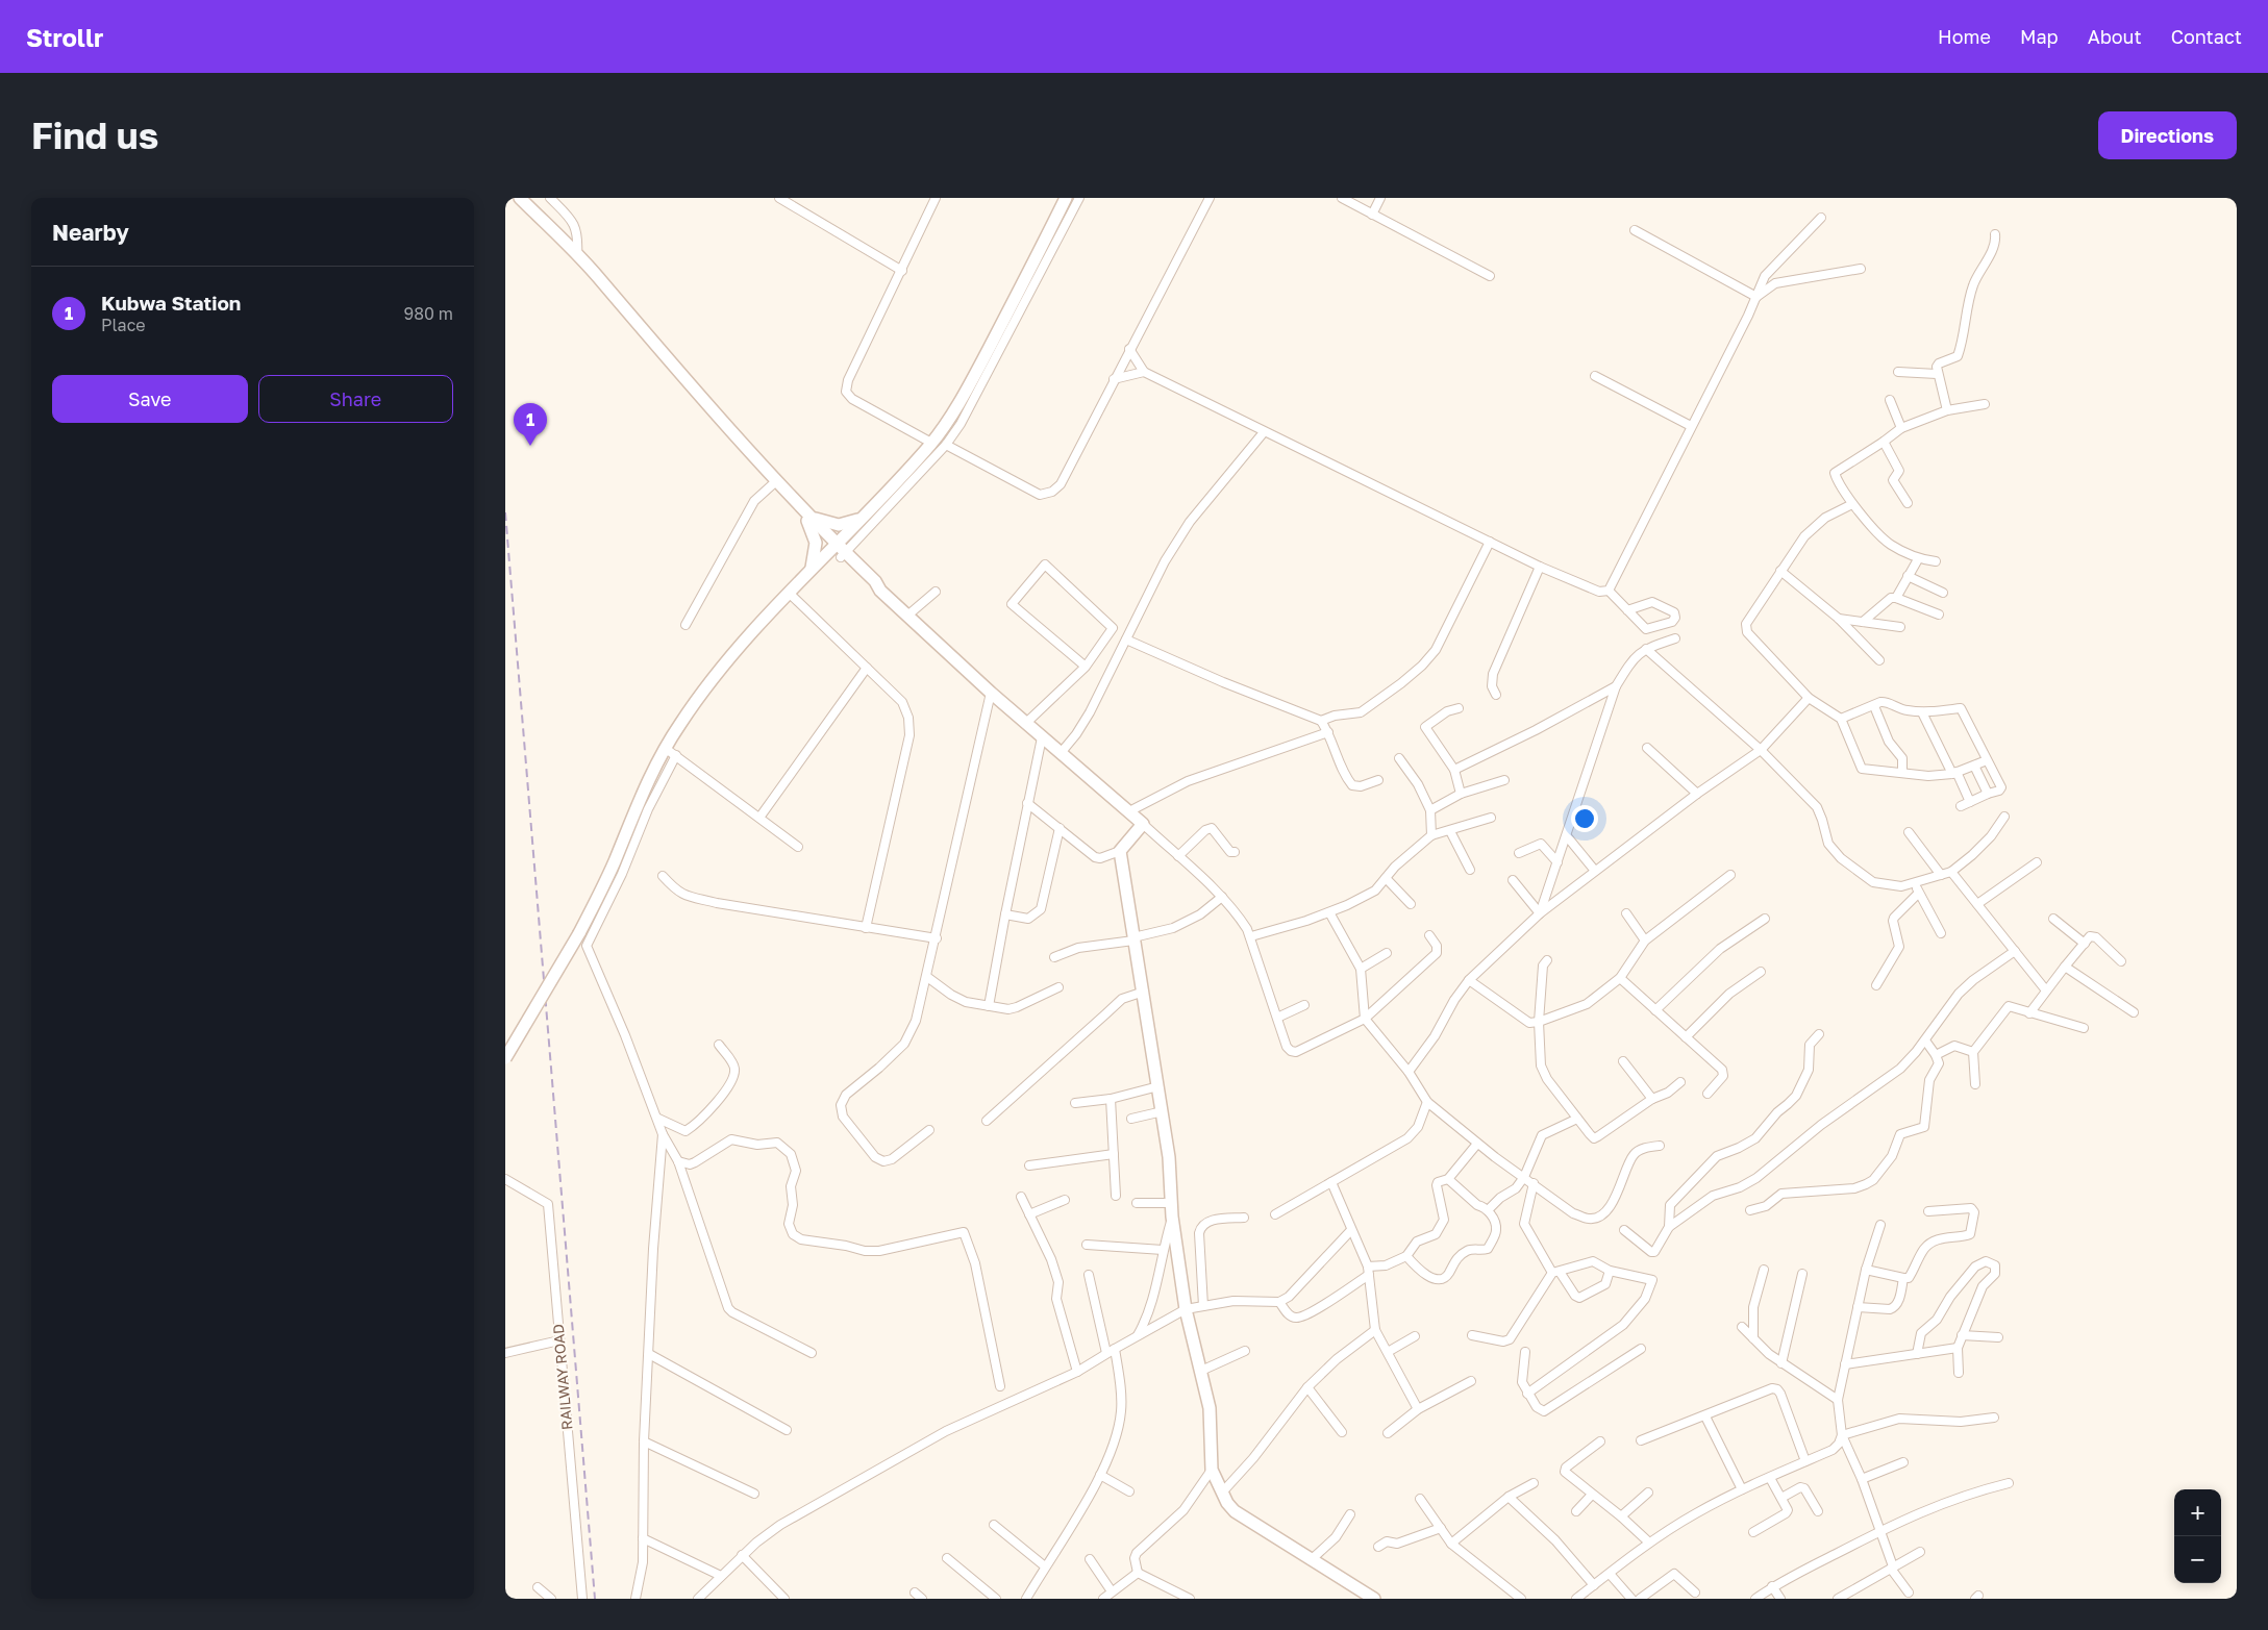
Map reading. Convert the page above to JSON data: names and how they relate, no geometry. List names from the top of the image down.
{
  "streets": {
    "street": ["RAILWAY ROAD"]
  },
  "page": {
    "header": "Strollr",
    "nav": [
      "Home",
      "Map",
      "About",
      "Contact"
    ],
    "buttons": [
      "Directions",
      ["Save", "Share"]
    ],
    "title": "Find us",
    "heading": "Nearby",
    "list": [
      {
        "mark": "1",
        "name": "Kubwa Station",
        "note": "Place",
        "value": "980 m"
      }
    ],
    "pins": "1",
    "map_buttons": ["+", "−"]
  }
}
